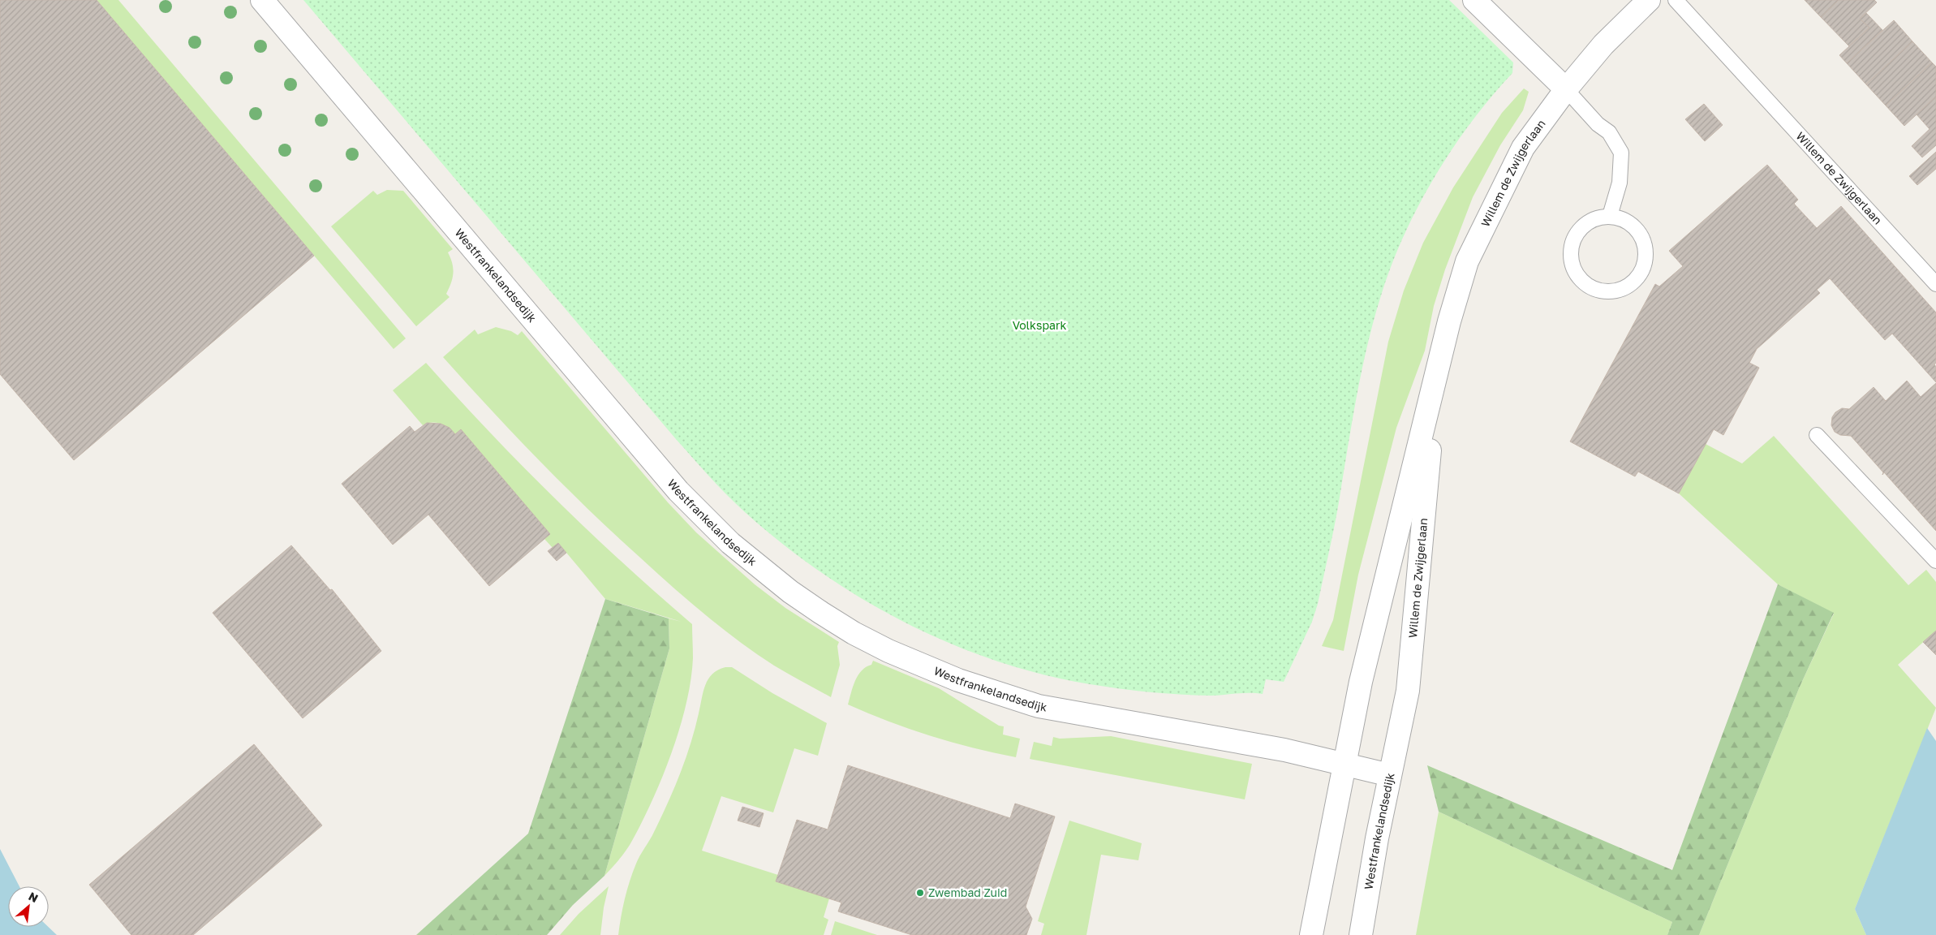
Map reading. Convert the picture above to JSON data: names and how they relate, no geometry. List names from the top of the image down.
{
  "streets": {
    "street": ["Willem de Zwijgerlaan", "Westfrankelandsedijk"]
  },
  "crossings": [
    ["Willem de Zwijgerlaan", "Westfrankelandsedijk"]
  ],
  "parks": ["Volkspark"],
  "places": ["Zwembad Zuid"],
  "north": "top right"
}
